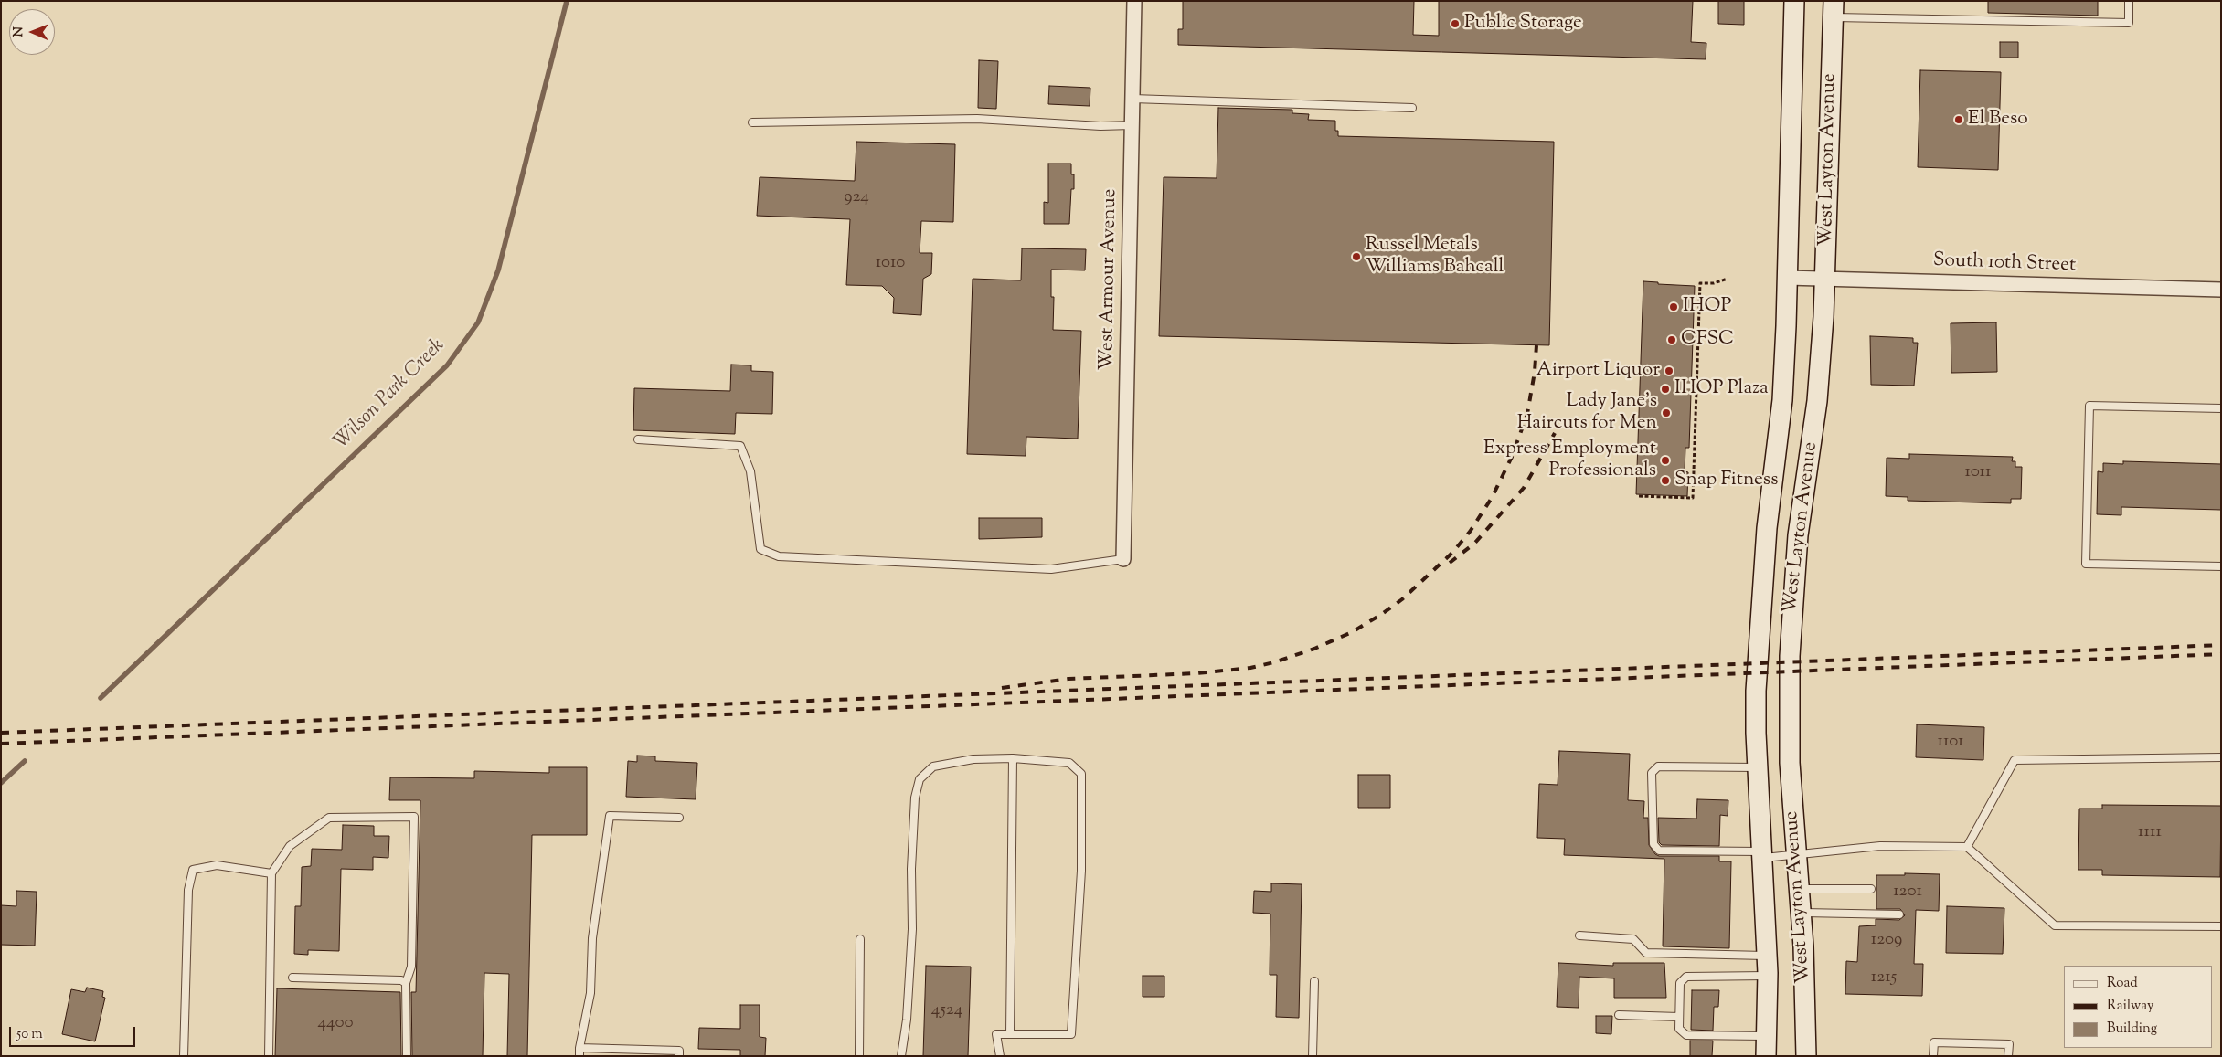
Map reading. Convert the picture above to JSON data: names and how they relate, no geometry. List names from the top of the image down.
{
  "streets": {
    "main road": ["West Layton Avenue"],
    "street": ["South 10th Street", "West Armour Avenue"]
  },
  "crossings": [
    ["West Layton Avenue", "South 10th Street"]
  ],
  "water": ["Wilson Park Creek"],
  "places": [
    "Public Storage",
    "El Beso",
    "Russel Metals Williams Bahcall",
    "IHOP",
    "CFSC",
    "Airport Liquor",
    "IHOP Plaza",
    "Lady Jane's Haircuts for Men",
    "Express Employment Professionals",
    "Snap Fitness"
  ],
  "house_numbers": [
    "924",
    "1010",
    "1011",
    "1101",
    "1111",
    "1201",
    "1209",
    "1215",
    "4524",
    "4400"
  ],
  "legend": ["Road", "Railway", "Building"],
  "scale_bar": "50 m",
  "north": "left"
}
